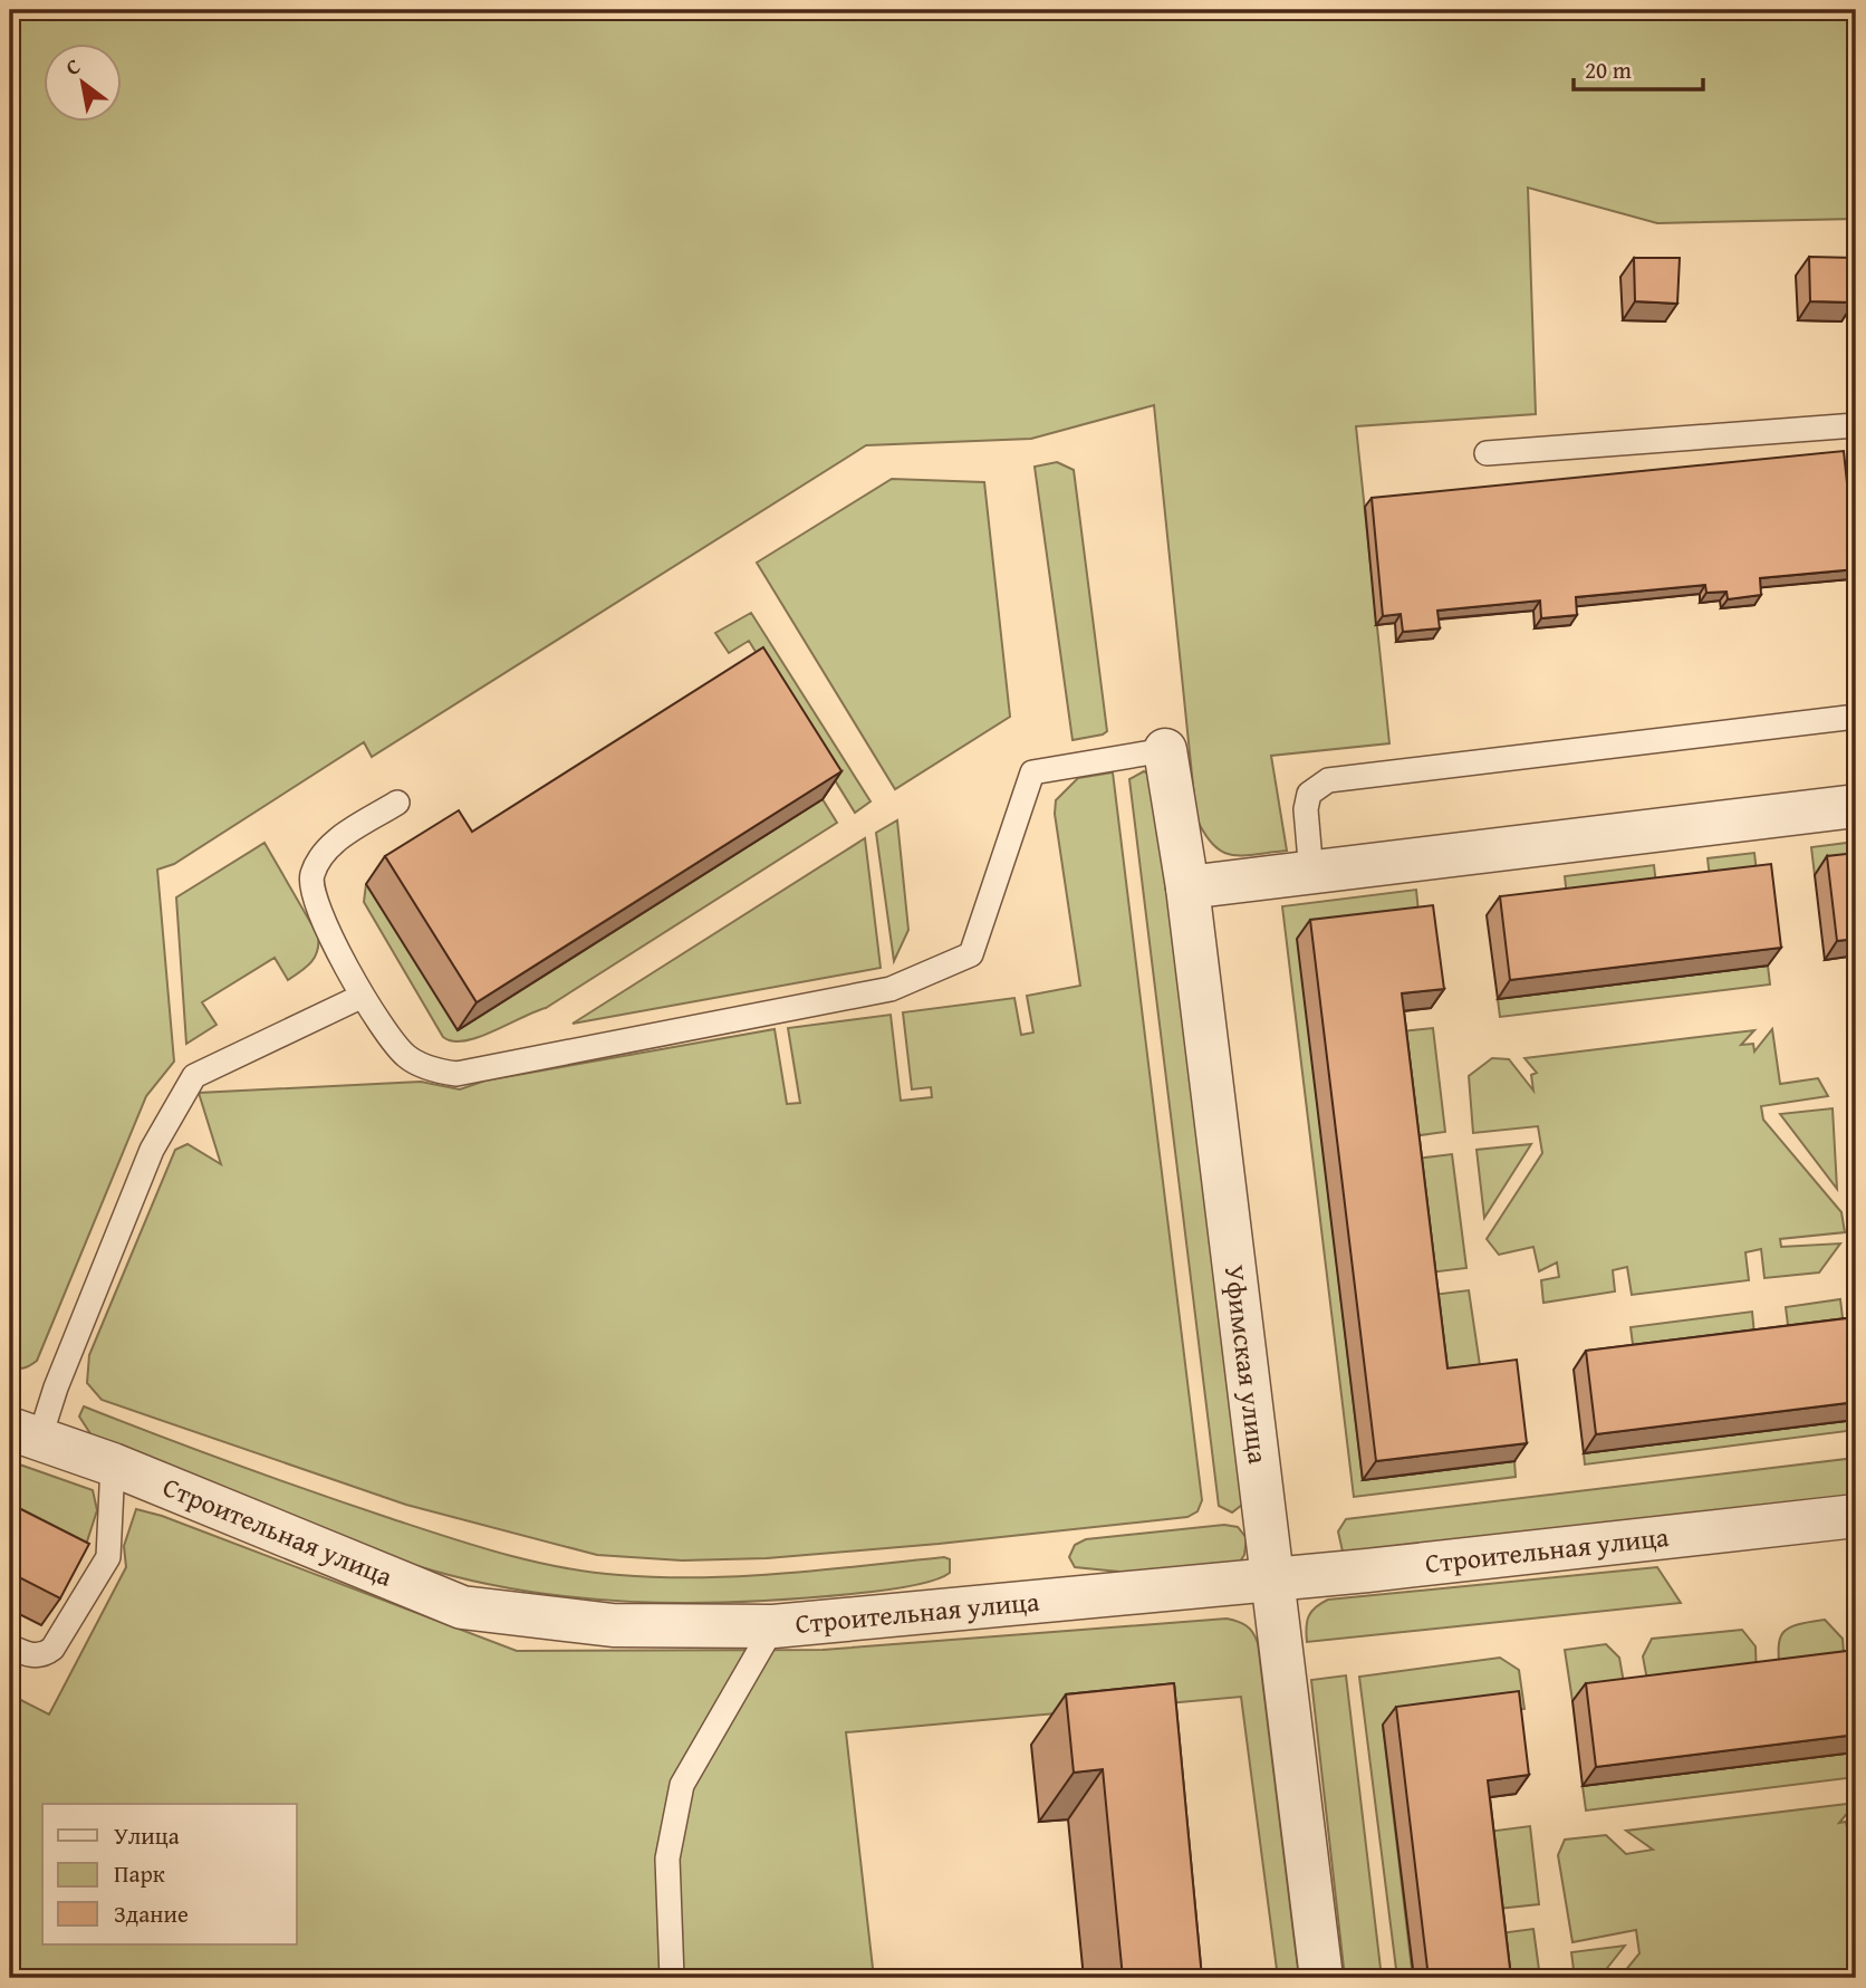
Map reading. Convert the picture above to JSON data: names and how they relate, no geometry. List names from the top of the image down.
{
  "streets": {
    "street": ["Уфимская улица", "Строительная улица"]
  },
  "crossings": [
    ["Уфимская улица", "Строительная улица"]
  ],
  "legend": ["Улица", "Парк", "Здание"],
  "scale_bar": "20 m",
  "north": "top left"
}
